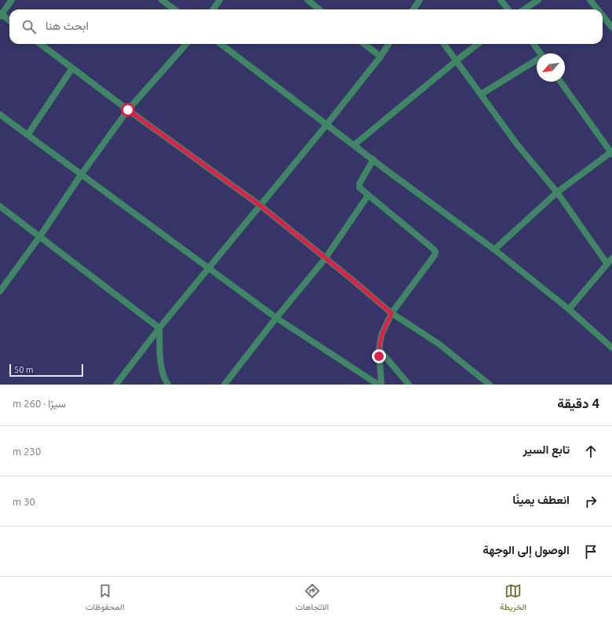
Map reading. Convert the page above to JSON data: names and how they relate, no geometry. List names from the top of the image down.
{
  "scale_bar": "50 m",
  "north": "bottom left",
  "page": {
    "search": "ابحث هنا",
    "scale": "50 m",
    "heading": ["4 دقيقة", "سيرًا · 260 m"],
    "list": [
      ["تابع السير", "230 m"],
      ["انعطف يمينًا", "30 m"],
      "الوصول إلى الوجهة"
    ],
    "nav": ["الخريطة", "الاتجاهات", "المحفوظات"]
  }
}
